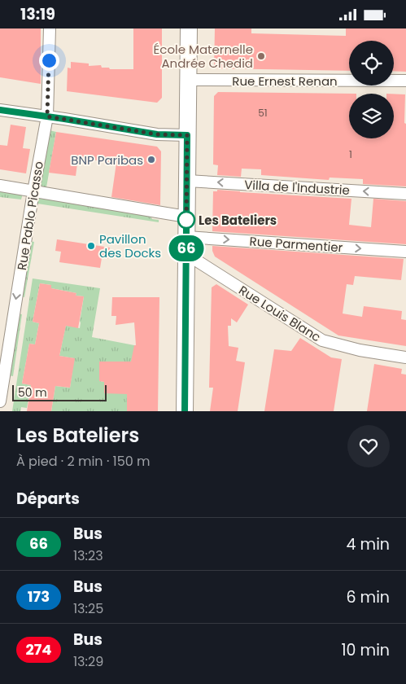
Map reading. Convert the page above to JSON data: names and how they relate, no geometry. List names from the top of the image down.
{
  "streets": {
    "street": [
      "Rue Ernest Renan",
      "Villa de l'Industrie",
      "Rue Pablo Picasso",
      "Rue Parmentier",
      "Rue Louis Blanc"
    ]
  },
  "one_way": ["Villa de l'Industrie", "Rue Pablo Picasso", "Rue Parmentier"],
  "places": [
    "École Maternelle Andrée Chedid",
    "BNP Paribas",
    "Les Bateliers",
    "Pavillon des Docks"
  ],
  "lines": ["bus line 66"],
  "house_numbers": ["51", "1"],
  "scale_bar": "50 m",
  "page": {
    "status": "13:19",
    "on_map": "66",
    "scale": "50 m",
    "heading": [
      ["Les Bateliers", "À pied · 2 min · 150 m"],
      "Départs"
    ],
    "list": [
      {
        "mark": "66",
        "name": "Bus",
        "note": "13:23",
        "value": "4 min"
      },
      {
        "mark": "173",
        "name": "Bus",
        "note": "13:25",
        "value": "6 min"
      },
      {
        "mark": "274",
        "name": "Bus",
        "note": "13:29",
        "value": "10 min"
      }
    ]
  }
}
